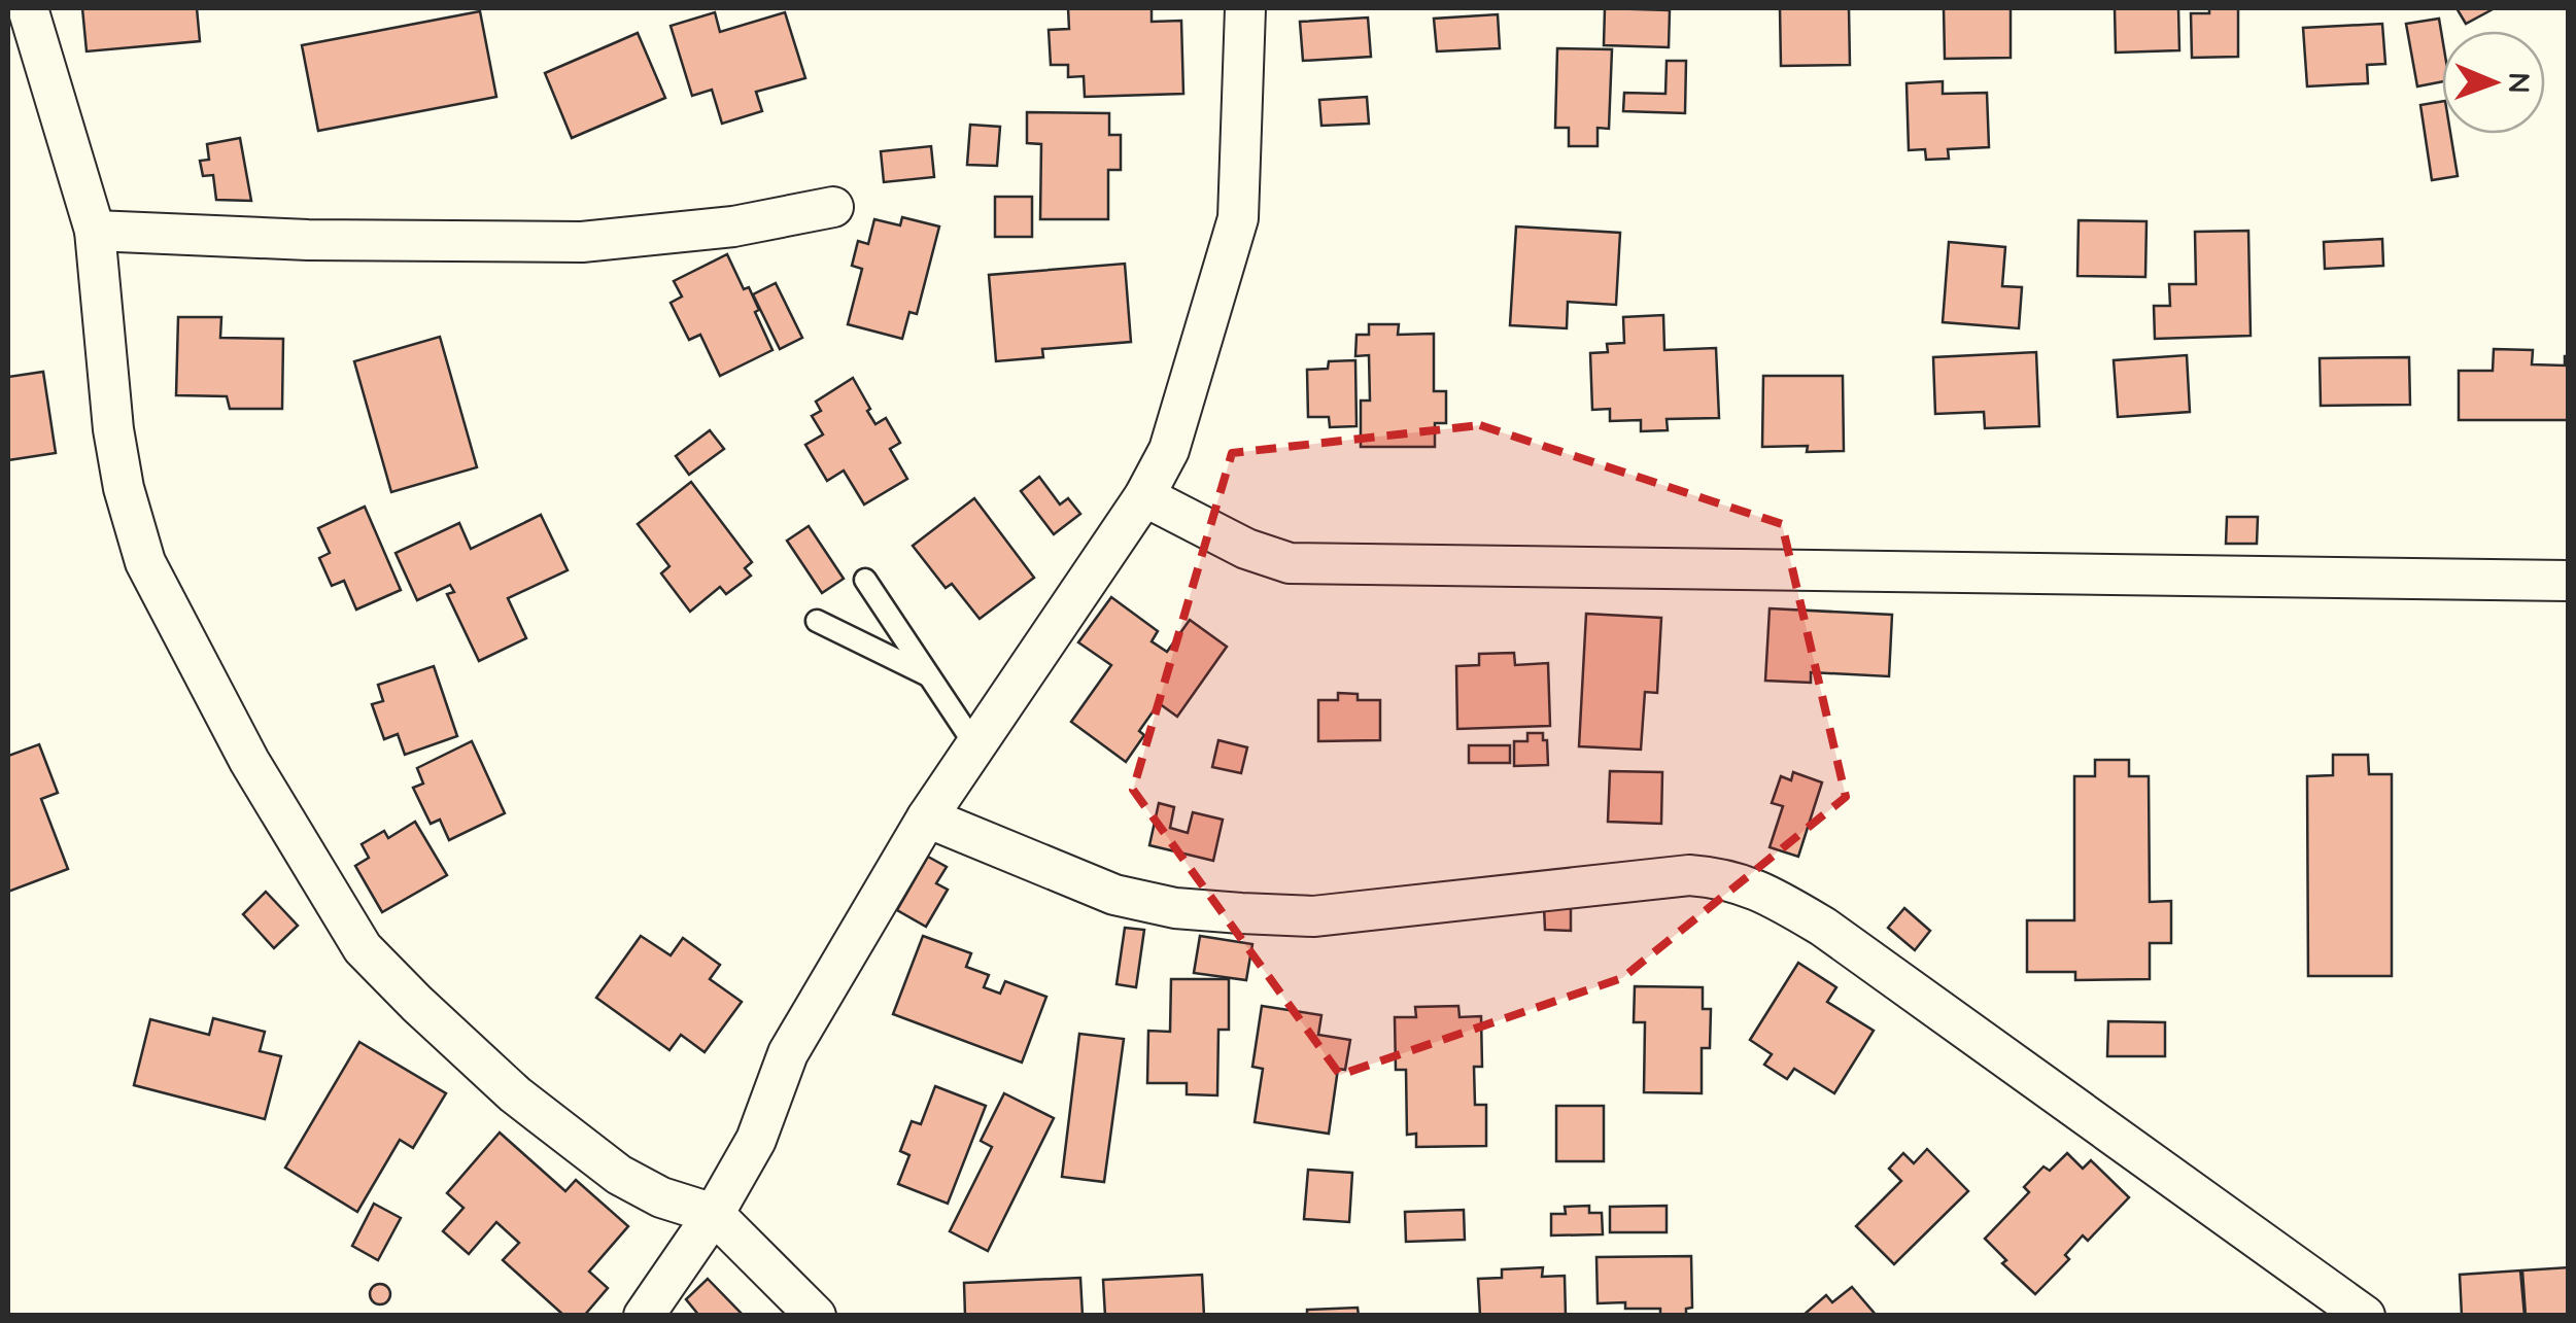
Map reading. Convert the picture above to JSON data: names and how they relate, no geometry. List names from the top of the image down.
{
  "north": "right"
}
